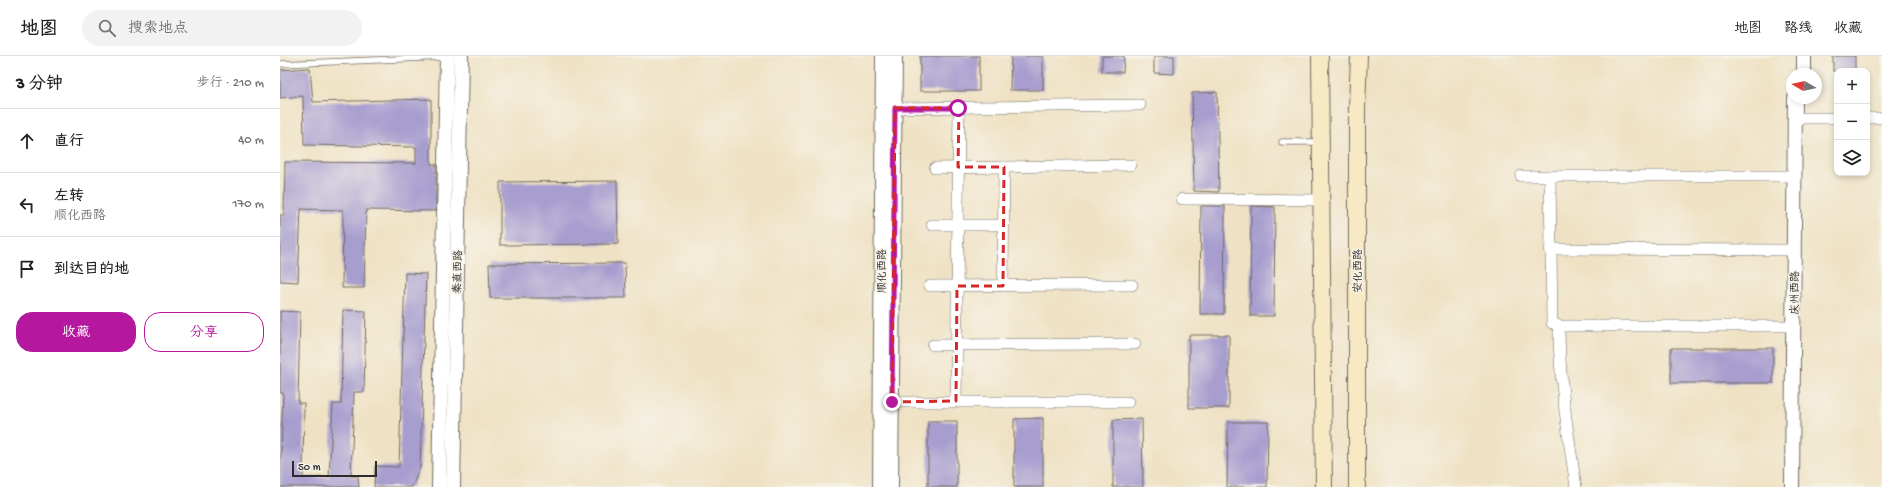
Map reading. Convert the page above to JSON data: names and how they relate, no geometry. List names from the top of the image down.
{
  "streets": {
    "main road": ["安化西路"],
    "street": ["顺化西路", "秦直西路", "庆州西路"]
  },
  "scale_bar": "50 m",
  "north": "left",
  "page": {
    "header": "地图",
    "search": "搜索地点",
    "nav": ["地图", "路线", "收藏"],
    "heading": ["3 分钟", "步行 · 210 m"],
    "map_buttons": ["+", "−"],
    "list": [
      ["直行", "40 m"],
      ["左转", "顺化西路", "170 m"],
      "到达目的地"
    ],
    "buttons": ["收藏", "分享"],
    "scale": "50 m"
  }
}
